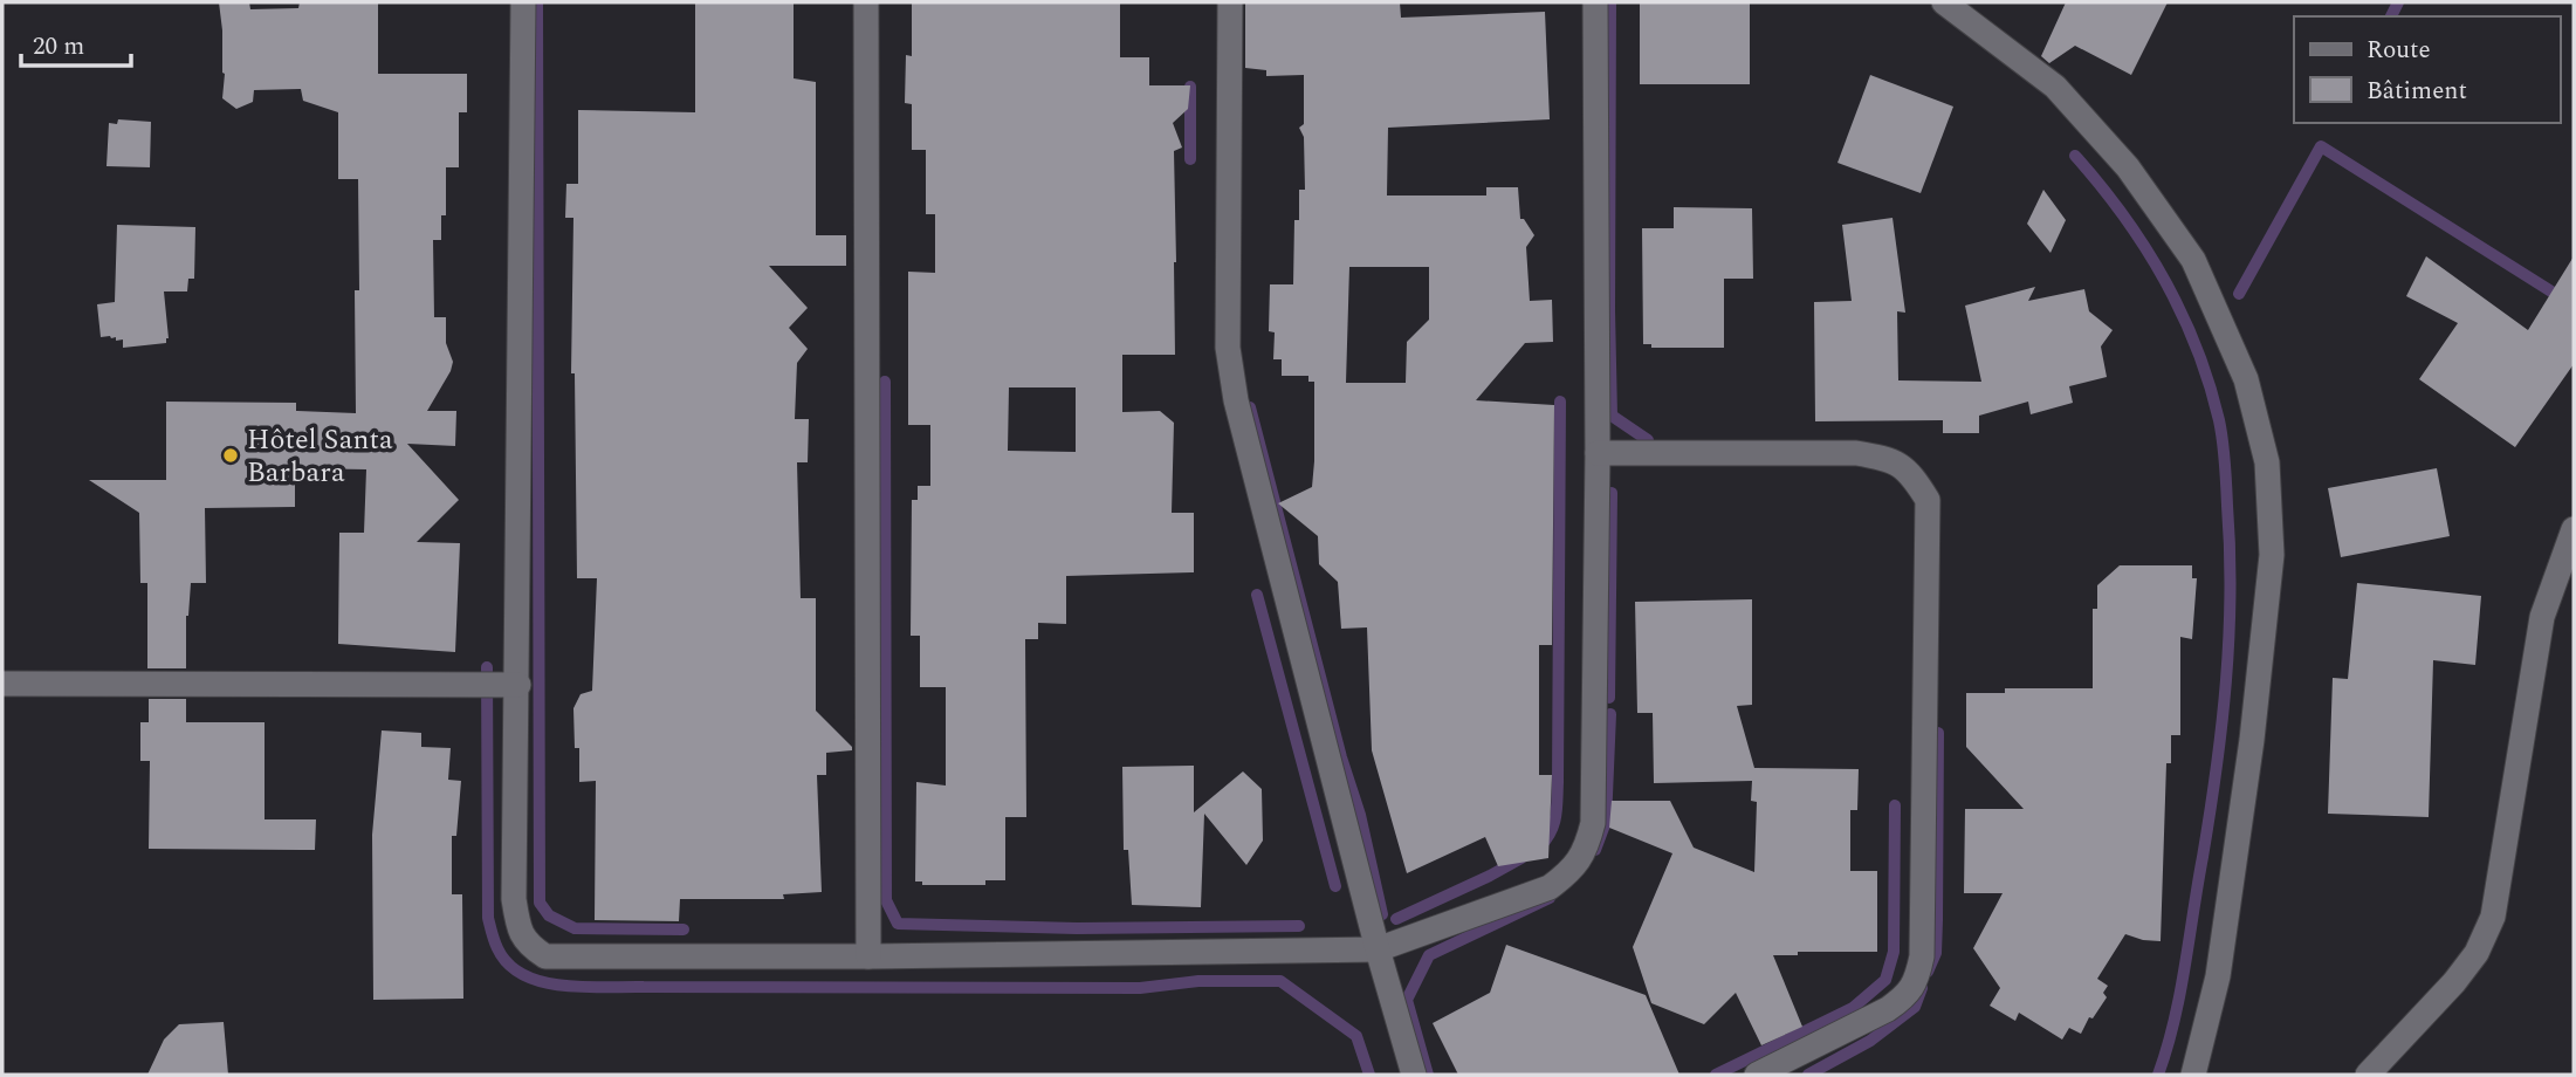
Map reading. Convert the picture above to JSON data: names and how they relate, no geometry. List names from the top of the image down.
{
  "places": ["Hôtel Santa Barbara"],
  "legend": ["Route", "Bâtiment"],
  "scale_bar": "20 m"
}
